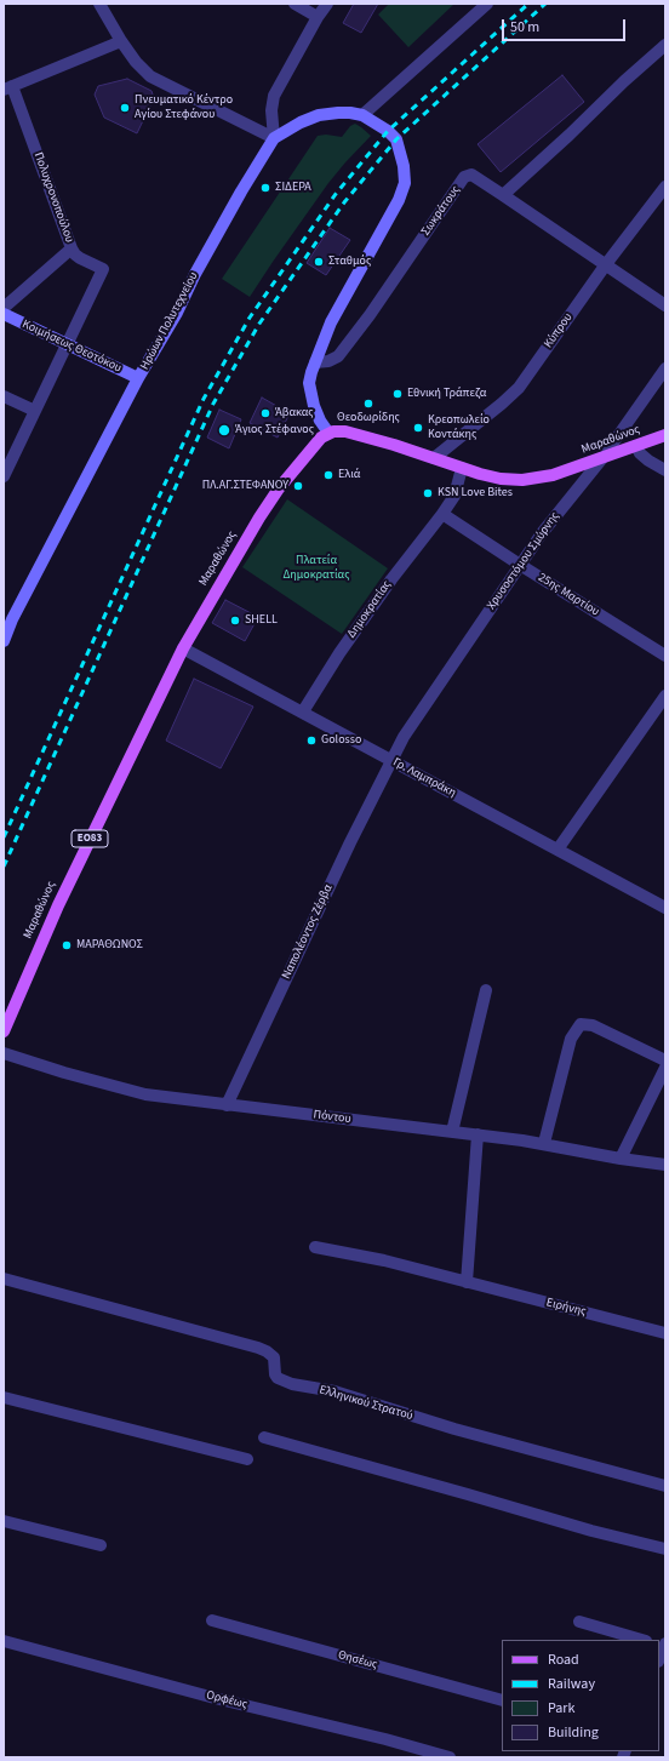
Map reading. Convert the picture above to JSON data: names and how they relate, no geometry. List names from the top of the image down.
{
  "streets": {
    "main road": ["Μαραθώνος", "ΕΟ83"],
    "street": [
      "Πολυχρονοπούλου",
      "Σωκράτους",
      "Ηρώων Πολυτεχνείου",
      "Κύπρου",
      "Κοιμήσεως Θεοτόκου",
      "Χρυσοστόμου Σμύρνης",
      "25ης Μαρτίου",
      "Δημοκρατίας",
      "Γρ. Λαμπράκη",
      "Ναπολέοντος Ζέρβα",
      "Πόντου",
      "Ειρήνης",
      "Ελληνικού Στρατού",
      "Θησέως",
      "Ορφέως"
    ]
  },
  "crossings": [
    ["Πολυχρονοπούλου", "Κοιμήσεως Θεοτόκου"],
    ["Ηρώων Πολυτεχνείου", "Κοιμήσεως Θεοτόκου"],
    ["Κύπρου", "Μαραθώνος"],
    ["Μαραθώνος", "Χρυσοστόμου Σμύρνης"],
    ["Μαραθώνος", "Γρ. Λαμπράκη"],
    ["Χρυσοστόμου Σμύρνης", "25ης Μαρτίου"],
    ["Χρυσοστόμου Σμύρνης", "Γρ. Λαμπράκη"],
    ["Χρυσοστόμου Σμύρνης", "Ναπολέοντος Ζέρβα"],
    ["25ης Μαρτίου", "Δημοκρατίας"],
    ["Δημοκρατίας", "Γρ. Λαμπράκη"],
    ["Γρ. Λαμπράκη", "Ναπολέοντος Ζέρβα"],
    ["Ναπολέοντος Ζέρβα", "Πόντου"]
  ],
  "parks": ["Πλατεία Δημοκρατίας"],
  "places": [
    "Πνευματικό Κέντρο Αγίου Στεφάνου",
    "ΣΙΔΕΡΑ",
    "Σταθμός",
    "Εθνική Τράπεζα",
    "Θεοδωρίδης",
    "Άβακας",
    "Κρεοπωλείο Κοντάκης",
    "Άγιος Στέφανος",
    "Ελιά",
    "ΠΛ.ΑΓ.ΣΤΕΦΑΝΟΥ",
    "KSN Love Bites",
    "SHELL",
    "Golosso",
    "ΜΑΡΑΘΩΝΟΣ"
  ],
  "legend": [
    "Road",
    "Railway",
    "Park",
    "Building"
  ],
  "scale_bar": "50 m"
}
